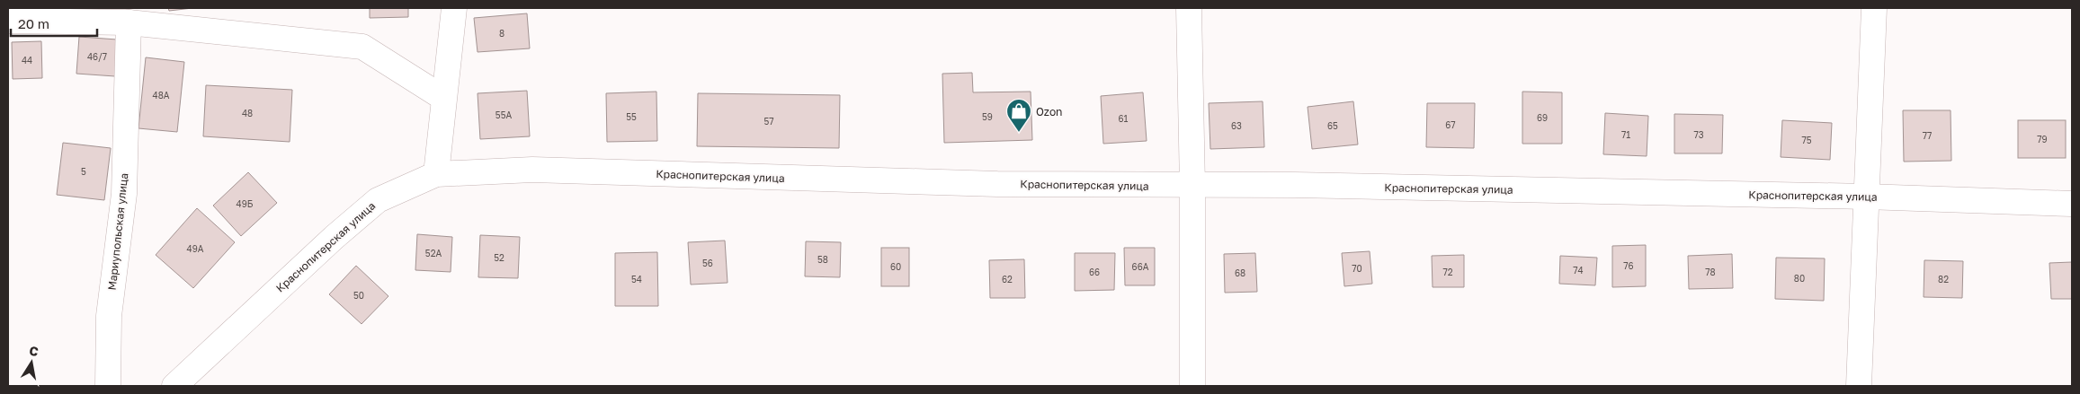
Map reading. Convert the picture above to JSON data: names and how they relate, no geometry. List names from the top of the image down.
{
  "streets": {
    "main road": ["Краснопитерская улица", "Мариупольская улица"]
  },
  "places": {
    "shop": ["Ozon"]
  },
  "house_numbers": [
    "8",
    "46/7",
    "44",
    "48А",
    "48",
    "55А",
    "55",
    "59",
    "69",
    "61",
    "57",
    "67",
    "63",
    "65",
    "71",
    "73",
    "77",
    "79",
    "75",
    "5",
    "49Б",
    "49А",
    "52А",
    "52",
    "58",
    "56",
    "76",
    "60",
    "66А",
    "70",
    "74",
    "66",
    "72",
    "78",
    "68",
    "80",
    "54",
    "62",
    "82",
    "50"
  ],
  "scale_bar": "20 m",
  "north": "top"
}
